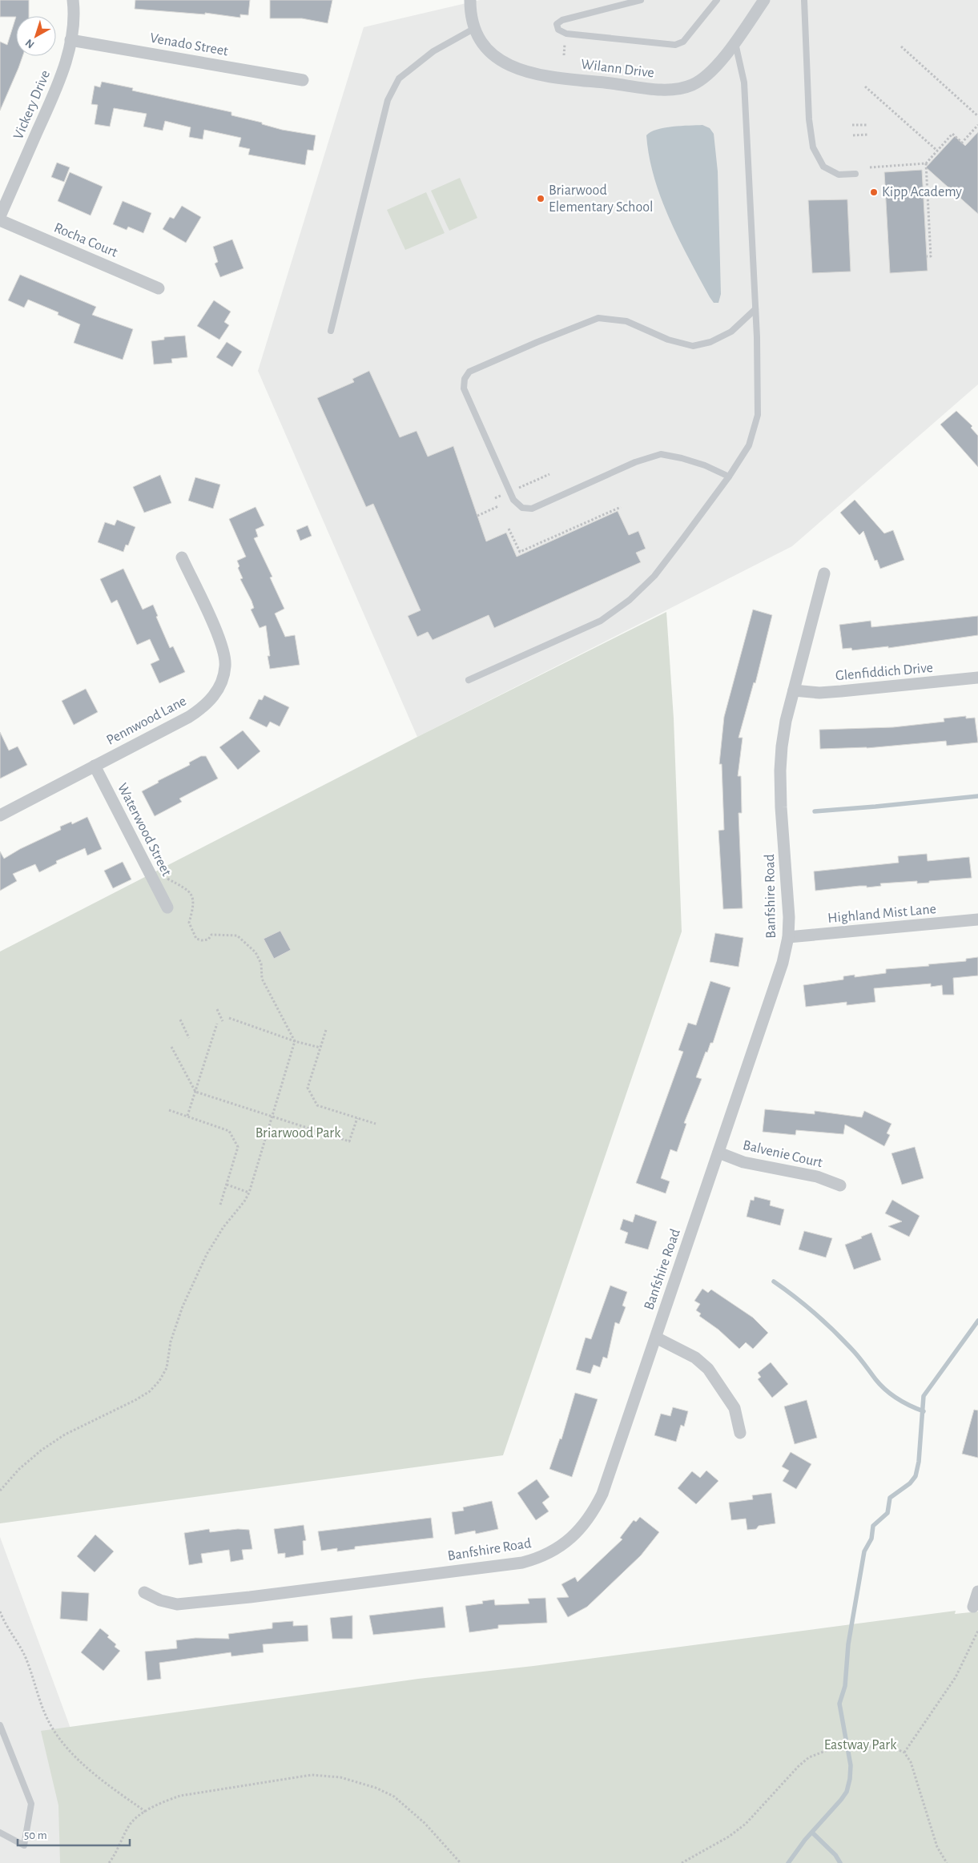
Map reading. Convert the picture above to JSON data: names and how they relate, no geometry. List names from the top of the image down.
{
  "streets": {
    "street": [
      "Venado Street",
      "Wilann Drive",
      "Vickery Drive",
      "Rocha Court",
      "Glenfiddich Drive",
      "Pennwood Lane",
      "Waterwood Street",
      "Banfshire Road",
      "Highland Mist Lane",
      "Balvenie Court"
    ]
  },
  "crossings": [
    ["Venado Street", "Vickery Drive"],
    ["Glenfiddich Drive", "Banfshire Road"],
    ["Pennwood Lane", "Waterwood Street"],
    ["Banfshire Road", "Highland Mist Lane"],
    ["Banfshire Road", "Balvenie Court"]
  ],
  "parks": ["Briarwood Park", "Eastway Park"],
  "places": ["Kipp Academy", "Briarwood Elementary School"],
  "scale_bar": "50 m",
  "north": "bottom left"
}
